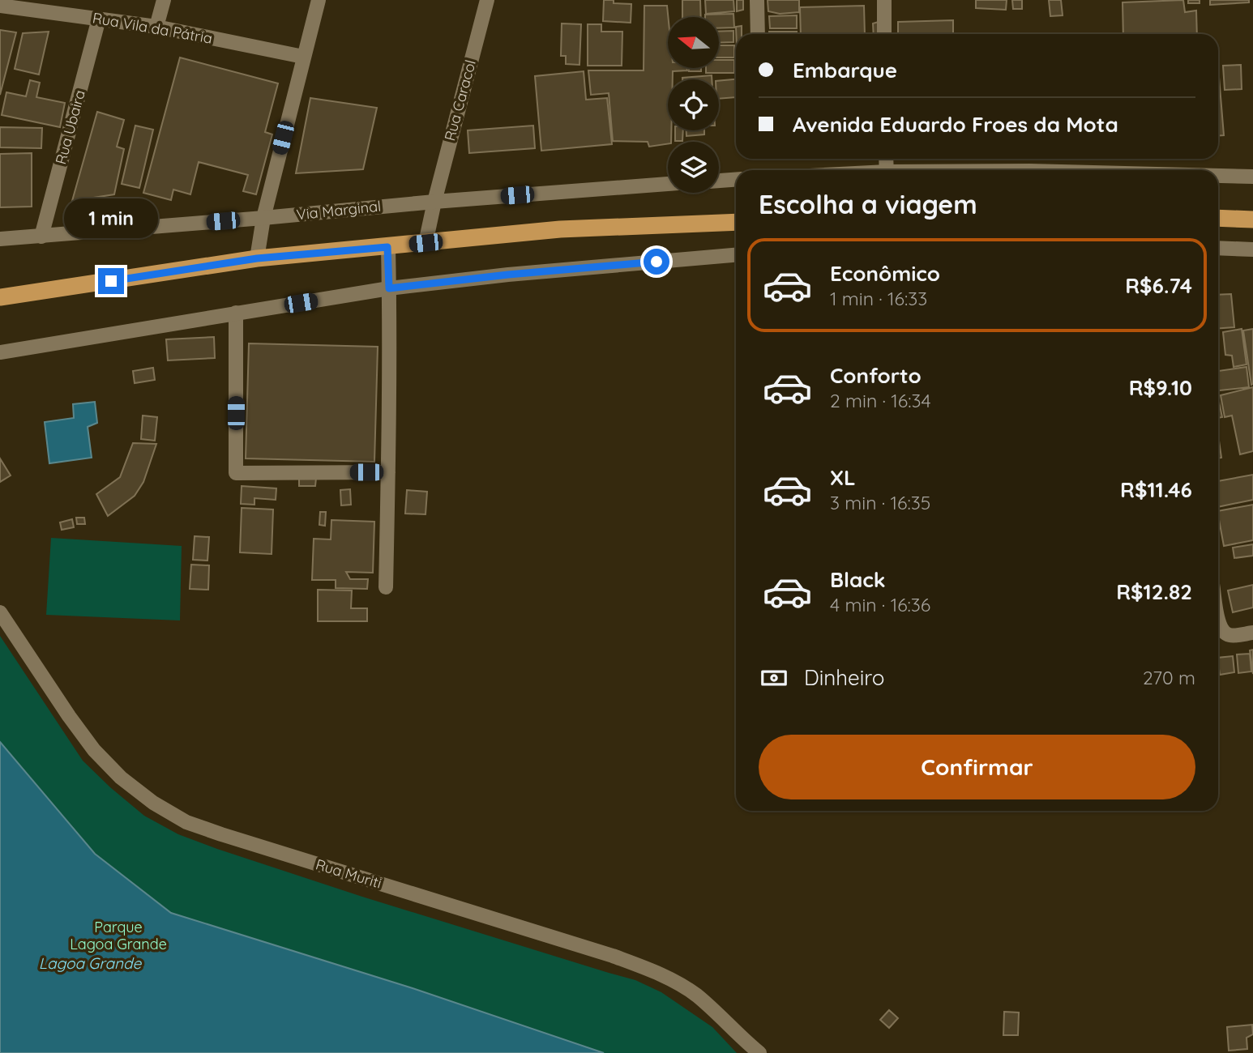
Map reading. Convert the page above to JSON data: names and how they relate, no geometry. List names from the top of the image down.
{
  "streets": {
    "street": [
      "Rua Vila da Pátria",
      "Rua Caracol",
      "Rua Ubaira",
      "Via Marginal",
      "Rua Muriti"
    ]
  },
  "crossings": [
    ["Rua Vila da Pátria", "Rua Ubaira"],
    ["Rua Caracol", "Via Marginal"],
    ["Rua Ubaira", "Via Marginal"]
  ],
  "water": ["Lagoa Grande"],
  "parks": ["Parque Lagoa Grande"],
  "north": "left",
  "page": {
    "banner": ["Embarque", "Avenida Eduardo Froes da Mota"],
    "heading": "Escolha a viagem",
    "bubble": "1 min",
    "list": [
      {
        "name": "Econômico",
        "note": "1 min · 16:33",
        "value": "R$6.74"
      },
      {
        "name": "Conforto",
        "note": "2 min · 16:34",
        "value": "R$9.10"
      },
      {
        "name": "XL",
        "note": "3 min · 16:35",
        "value": "R$11.46"
      },
      {
        "name": "Black",
        "note": "4 min · 16:36",
        "value": "R$12.82"
      }
    ],
    "pay": ["Dinheiro", "270 m"],
    "buttons": "Confirmar"
  }
}
